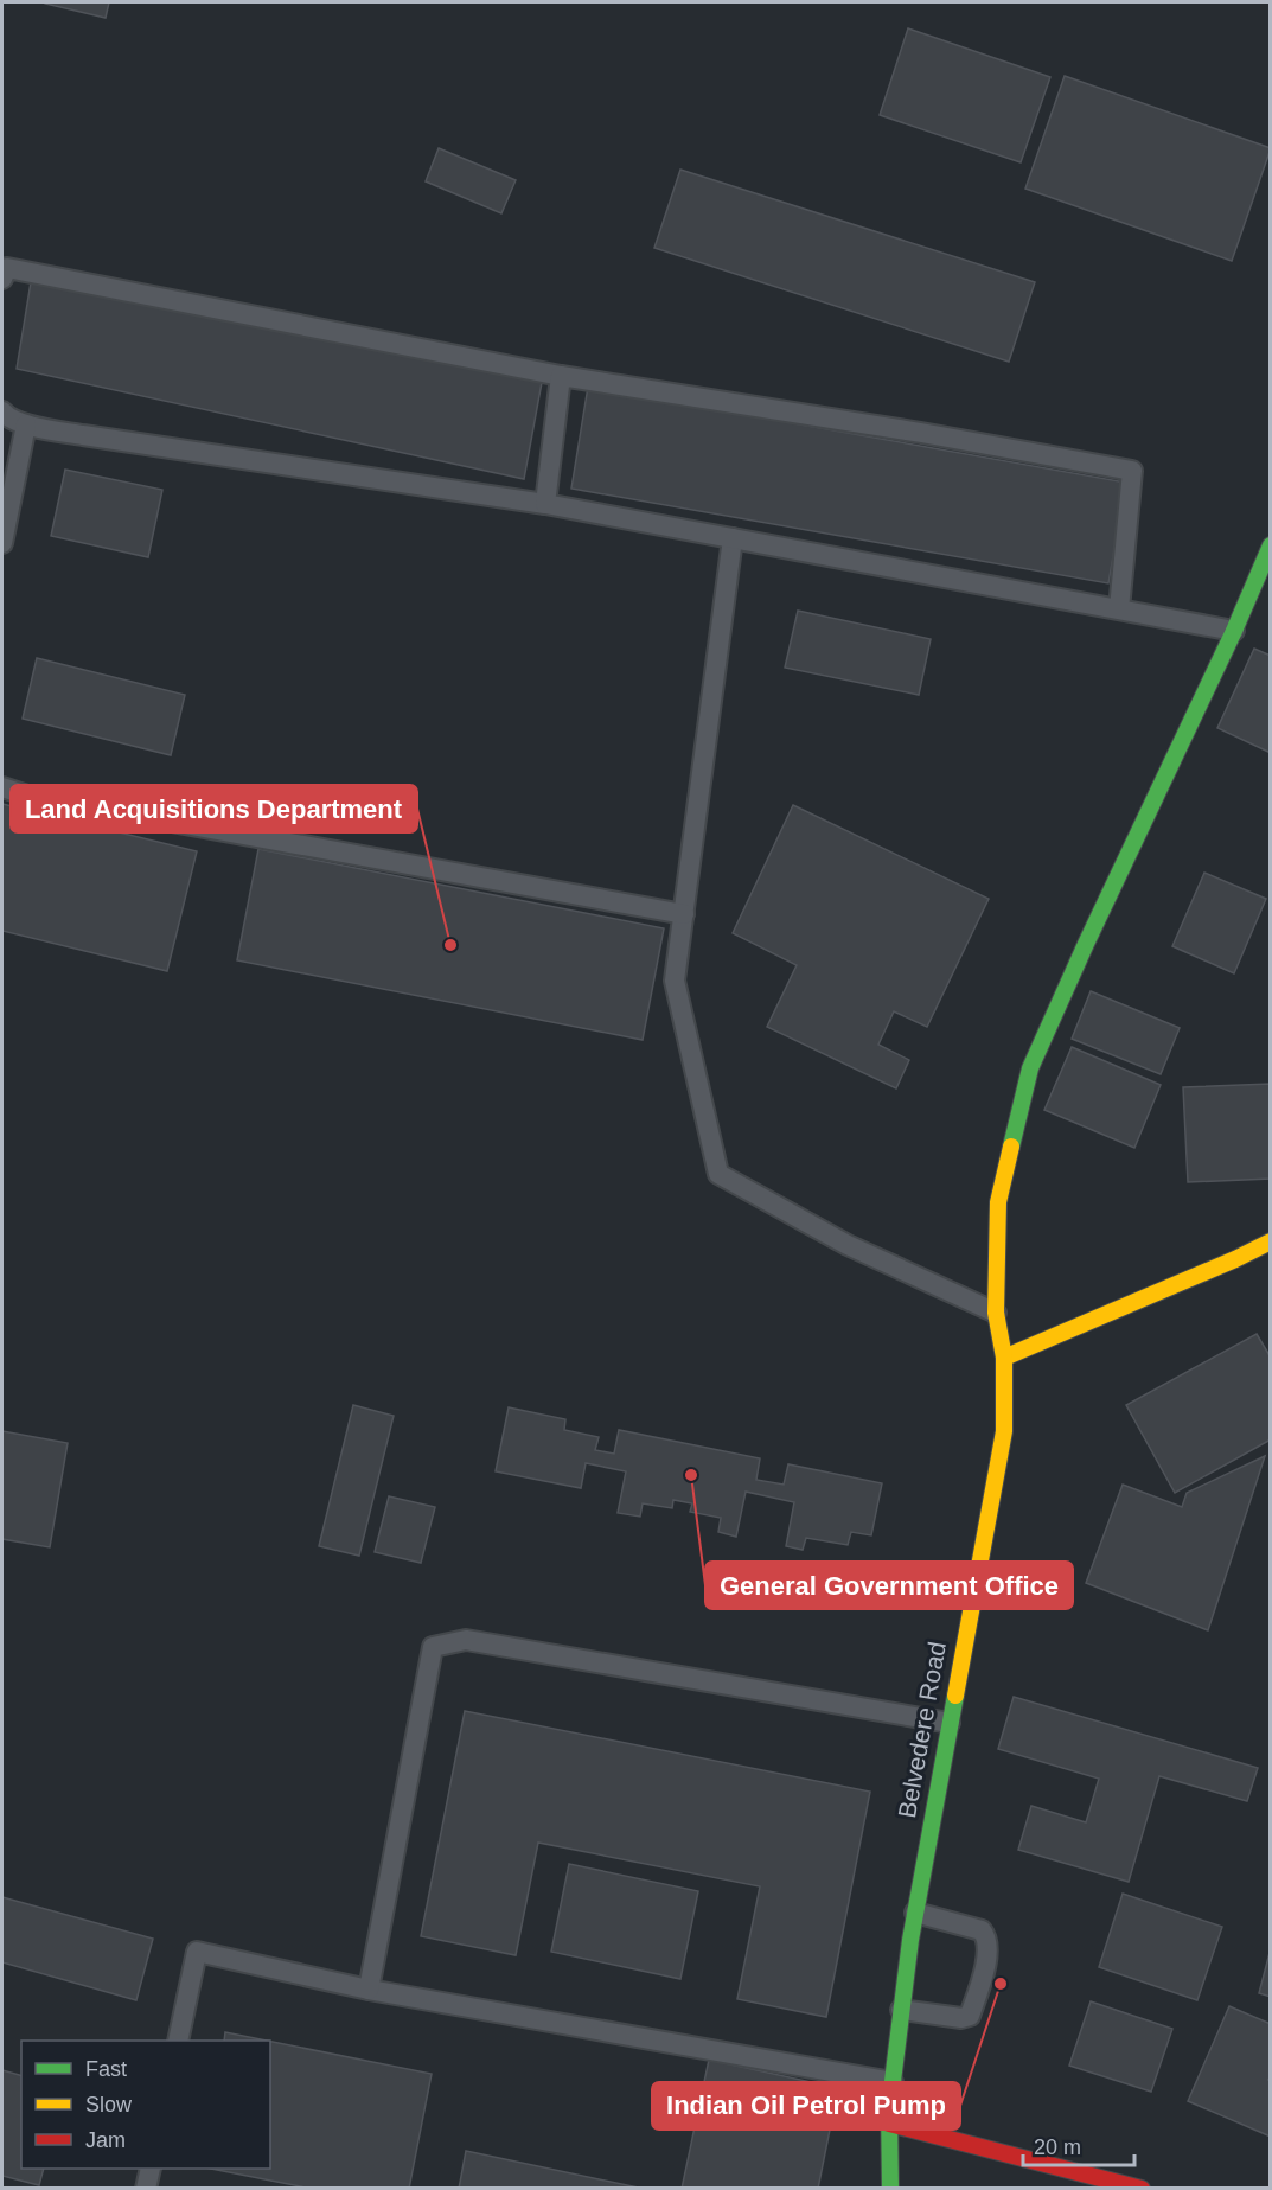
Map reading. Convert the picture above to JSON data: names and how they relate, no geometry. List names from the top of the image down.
{
  "streets": {
    "main road": ["Belvedere Road"]
  },
  "places": ["Land Acquisitions Department", "General Government Office", "Indian Oil Petrol Pump"],
  "legend": ["Fast", "Slow", "Jam"],
  "scale_bar": "20 m"
}
